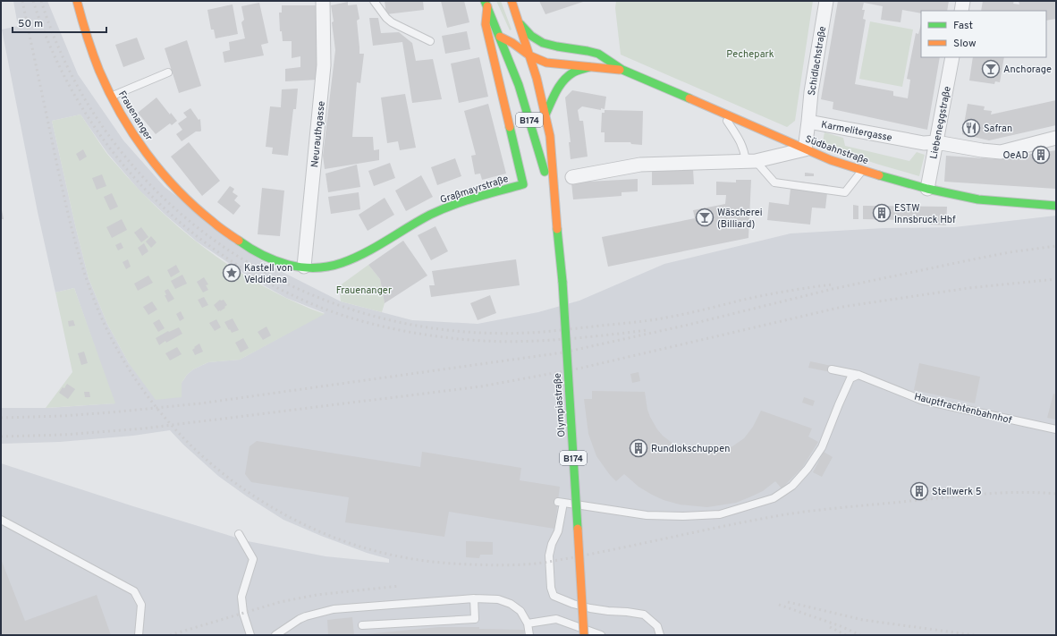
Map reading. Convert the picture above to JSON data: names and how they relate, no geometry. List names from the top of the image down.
{
  "streets": {
    "street": [
      "Schidlachstraße",
      "Frauenanger",
      "B174",
      "Liebeneggstraße",
      "Karmelitergasse",
      "Neurauthgasse",
      "Südbahnstraße",
      "Graßmayrstraße",
      "Olympiastraße"
    ],
    "lane": ["Hauptfrachtenbahnhof"]
  },
  "crossings": [
    ["Schidlachstraße", "Karmelitergasse"],
    ["Frauenanger", "Neurauthgasse"],
    ["Frauenanger", "Graßmayrstraße"],
    ["Liebeneggstraße", "Karmelitergasse"],
    ["Liebeneggstraße", "Südbahnstraße"],
    ["Karmelitergasse", "Südbahnstraße"],
    ["Neurauthgasse", "Graßmayrstraße"],
    ["Graßmayrstraße", "Olympiastraße"]
  ],
  "parks": ["Pechepark", "Frauenanger"],
  "places": {
    "bar": ["Anchorage", "Wäscherei (Billiard)"],
    "restaurant": ["Safran"],
    "building": [
      "OeAD",
      "ESTW Innsbruck Hbf",
      "Rundlokschuppen",
      "Stellwerk 5"
    ],
    "place": ["Kastell von Veldidena"]
  },
  "legend": ["Fast", "Slow"],
  "scale_bar": "50 m"
}
